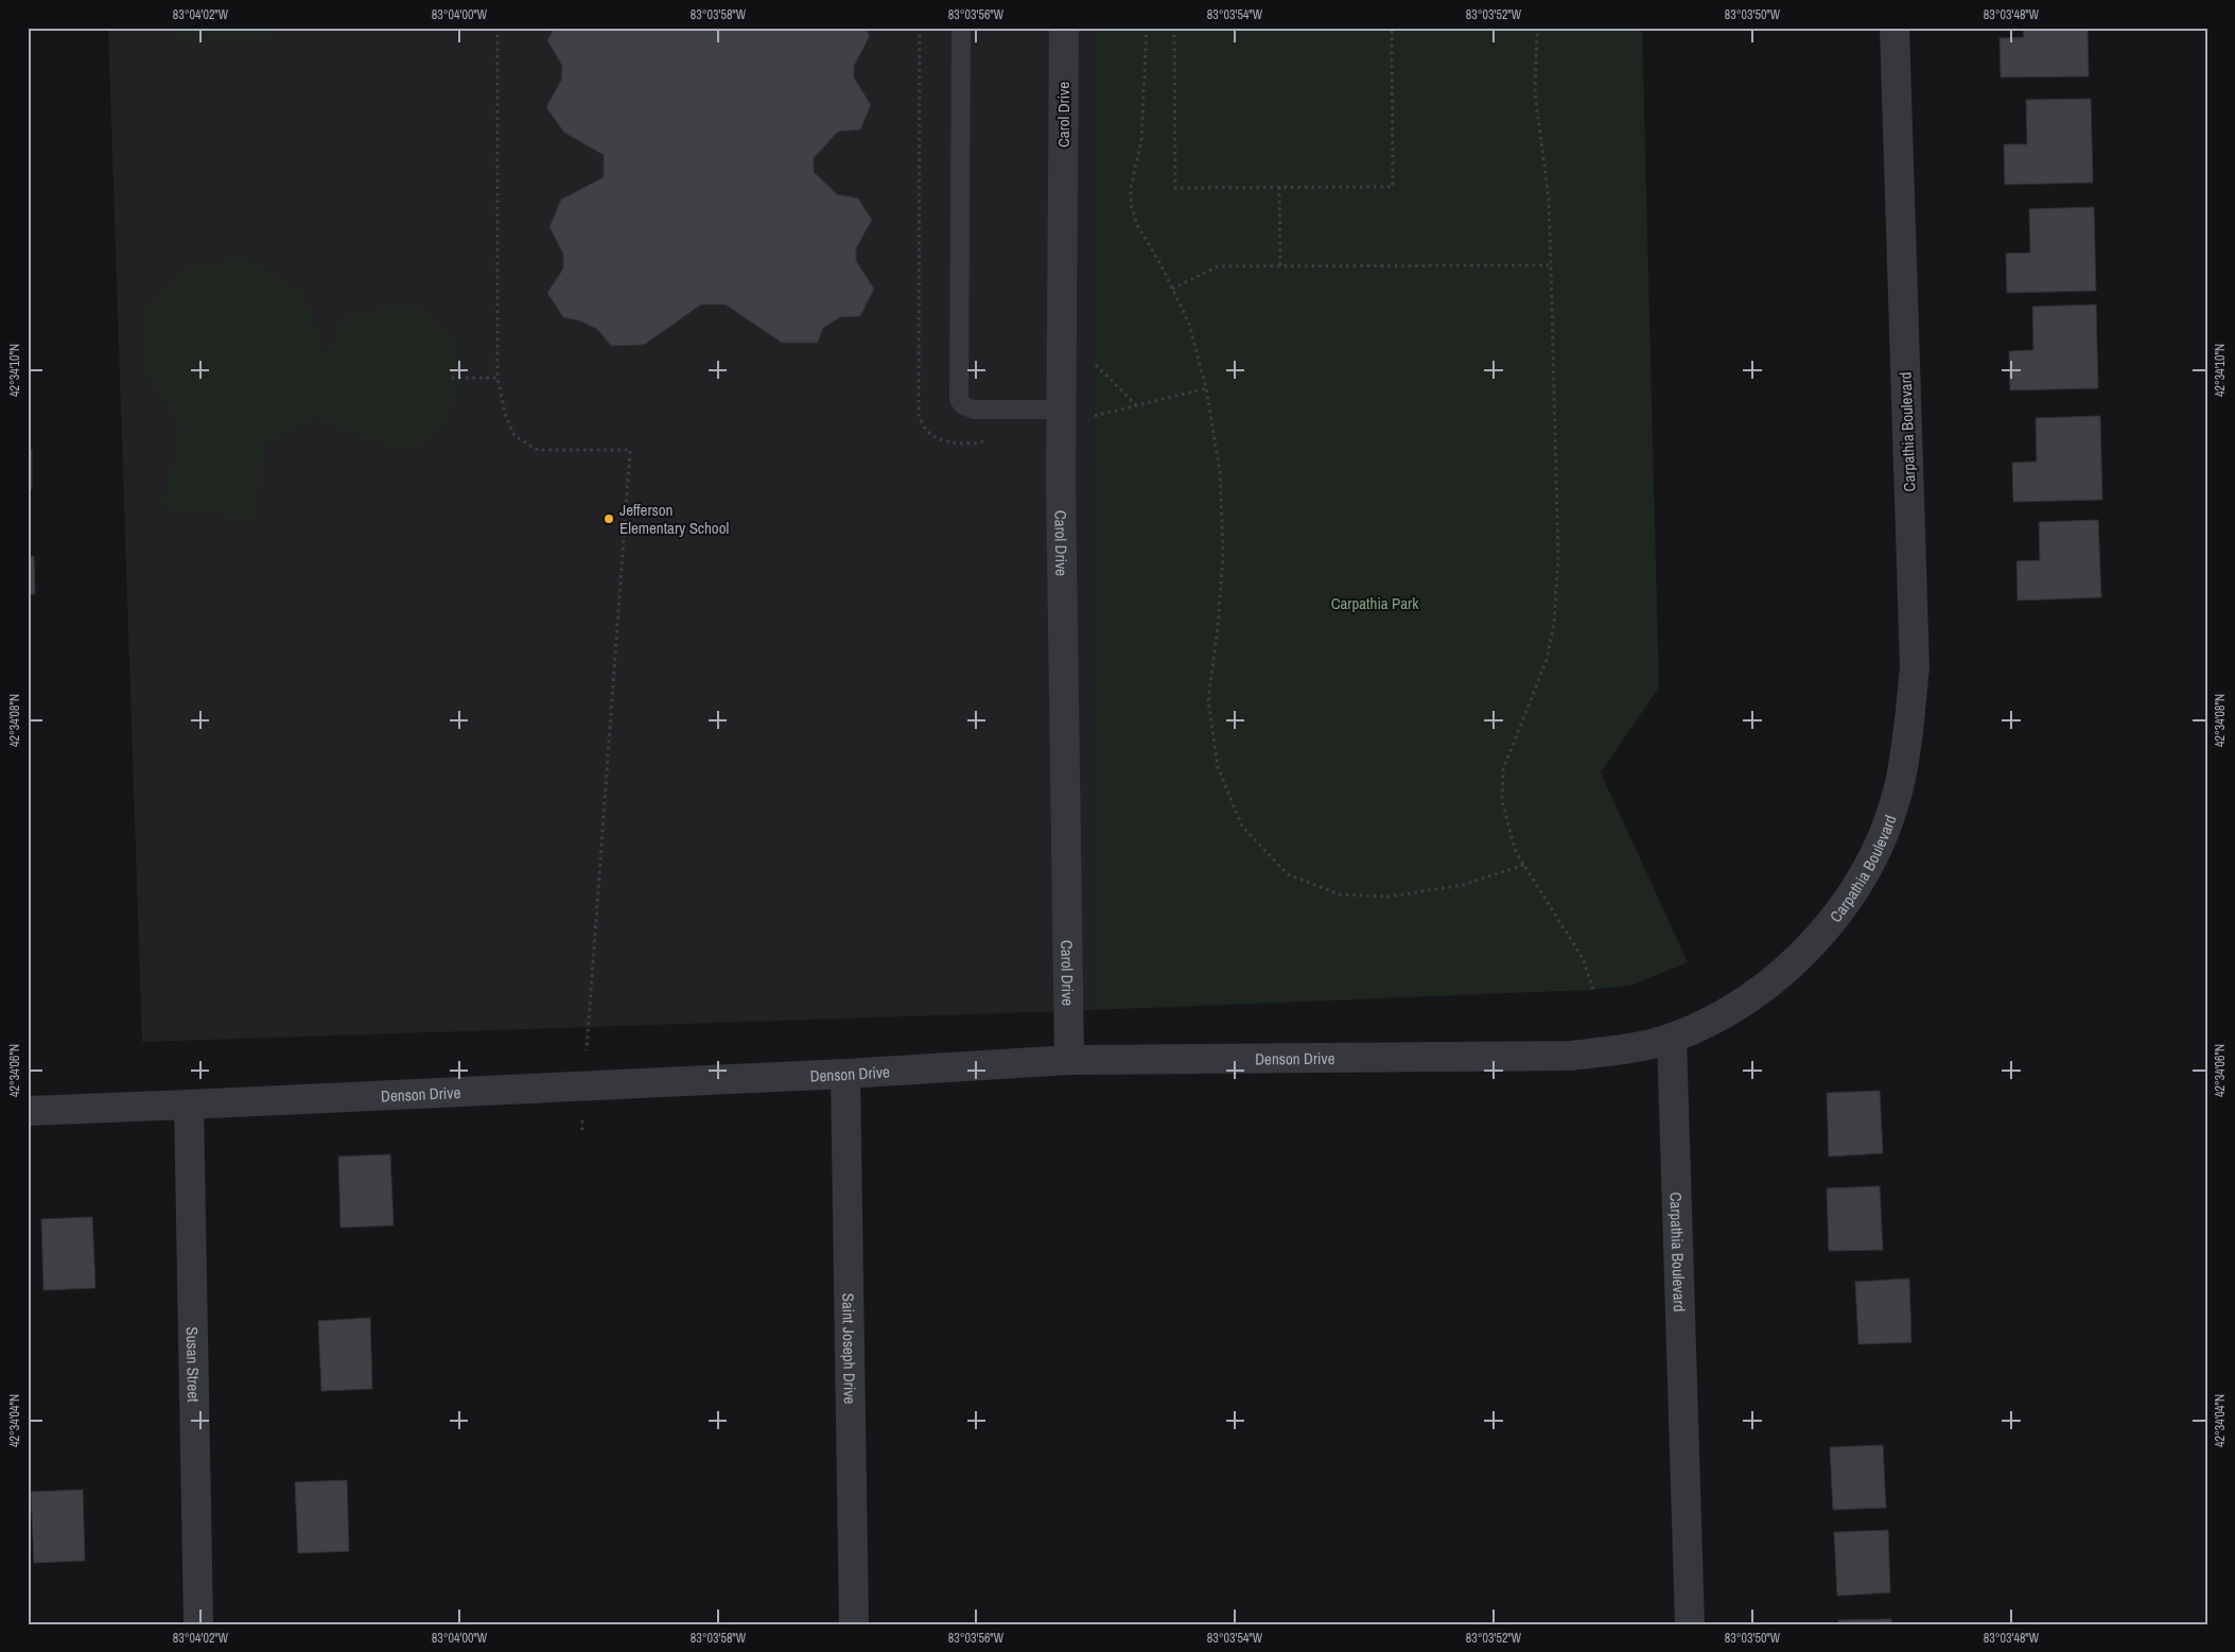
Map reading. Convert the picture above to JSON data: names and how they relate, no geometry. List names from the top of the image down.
{
  "streets": {
    "street": [
      "Carol Drive",
      "Carpathia Boulevard",
      "Denson Drive",
      "Saint Joseph Drive",
      "Susan Street"
    ]
  },
  "crossings": [
    ["Carol Drive", "Denson Drive"],
    ["Carpathia Boulevard", "Denson Drive"],
    ["Denson Drive", "Saint Joseph Drive"],
    ["Denson Drive", "Susan Street"]
  ],
  "parks": ["Carpathia Park"],
  "places": ["Jefferson Elementary School"],
  "coordinates": [
    "83°04'02\"W",
    "83°04'00\"W",
    "83°03'58\"W",
    "83°03'56\"W",
    "83°03'54\"W",
    "83°03'52\"W",
    "83°03'50\"W",
    "83°03'48\"W",
    "42°34'10\"N",
    "42°34'08\"N",
    "42°34'06\"N",
    "42°34'04\"N"
  ]
}
